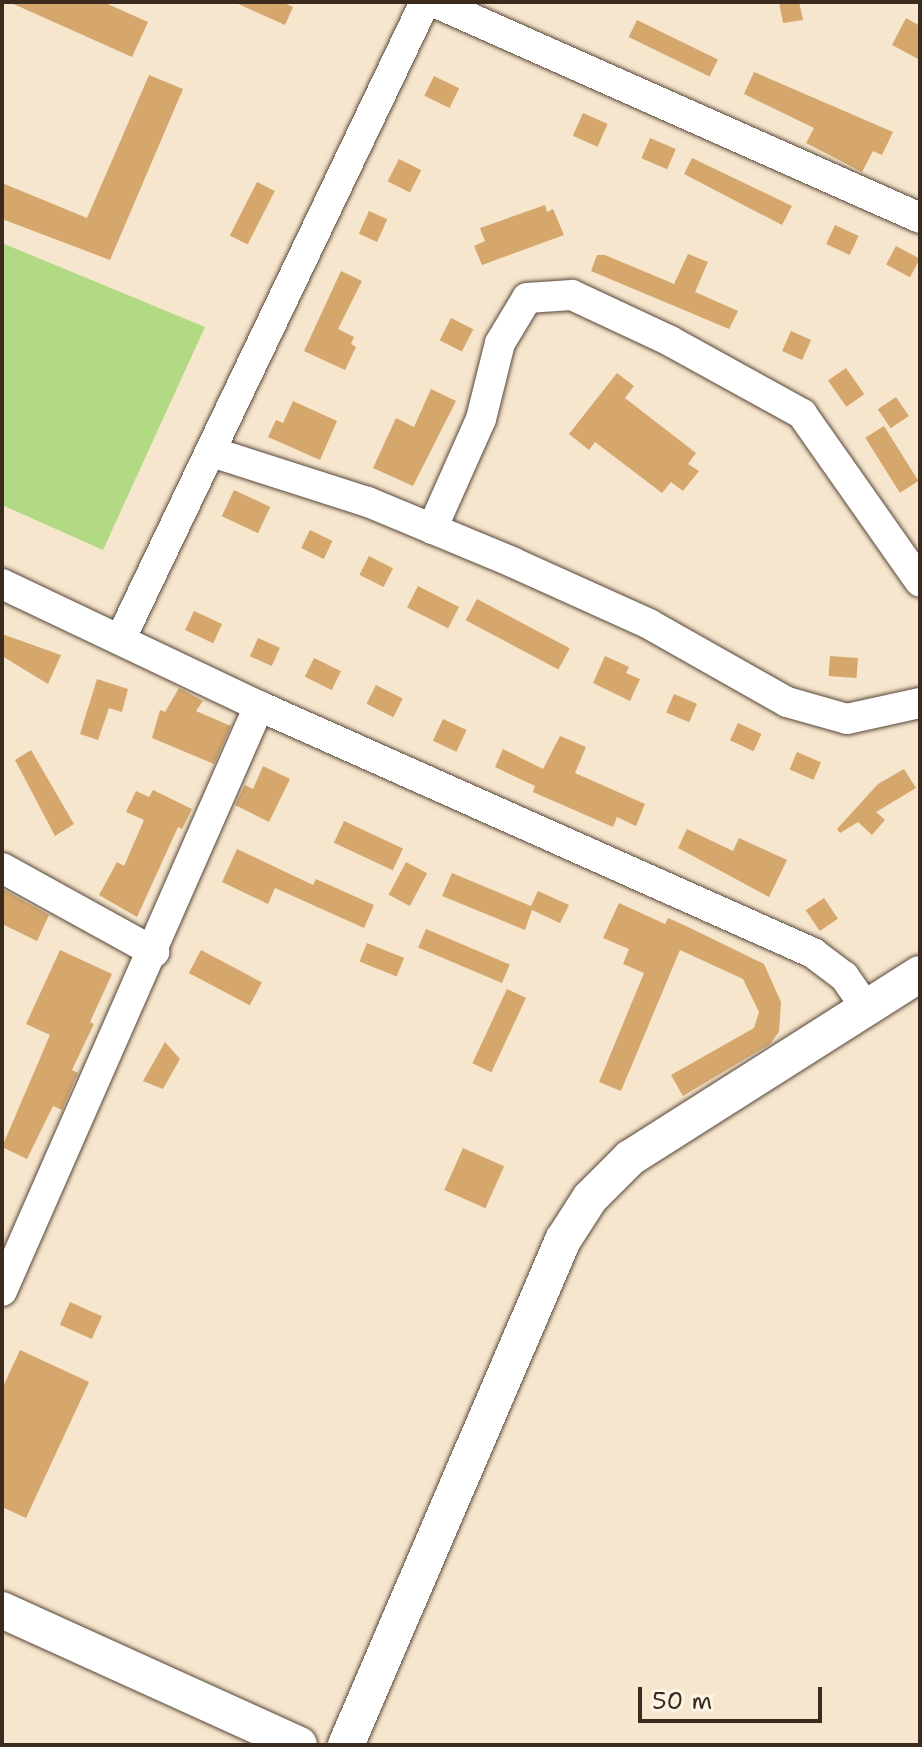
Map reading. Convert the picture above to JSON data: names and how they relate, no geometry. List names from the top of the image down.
{
  "scale_bar": "50 m"
}
